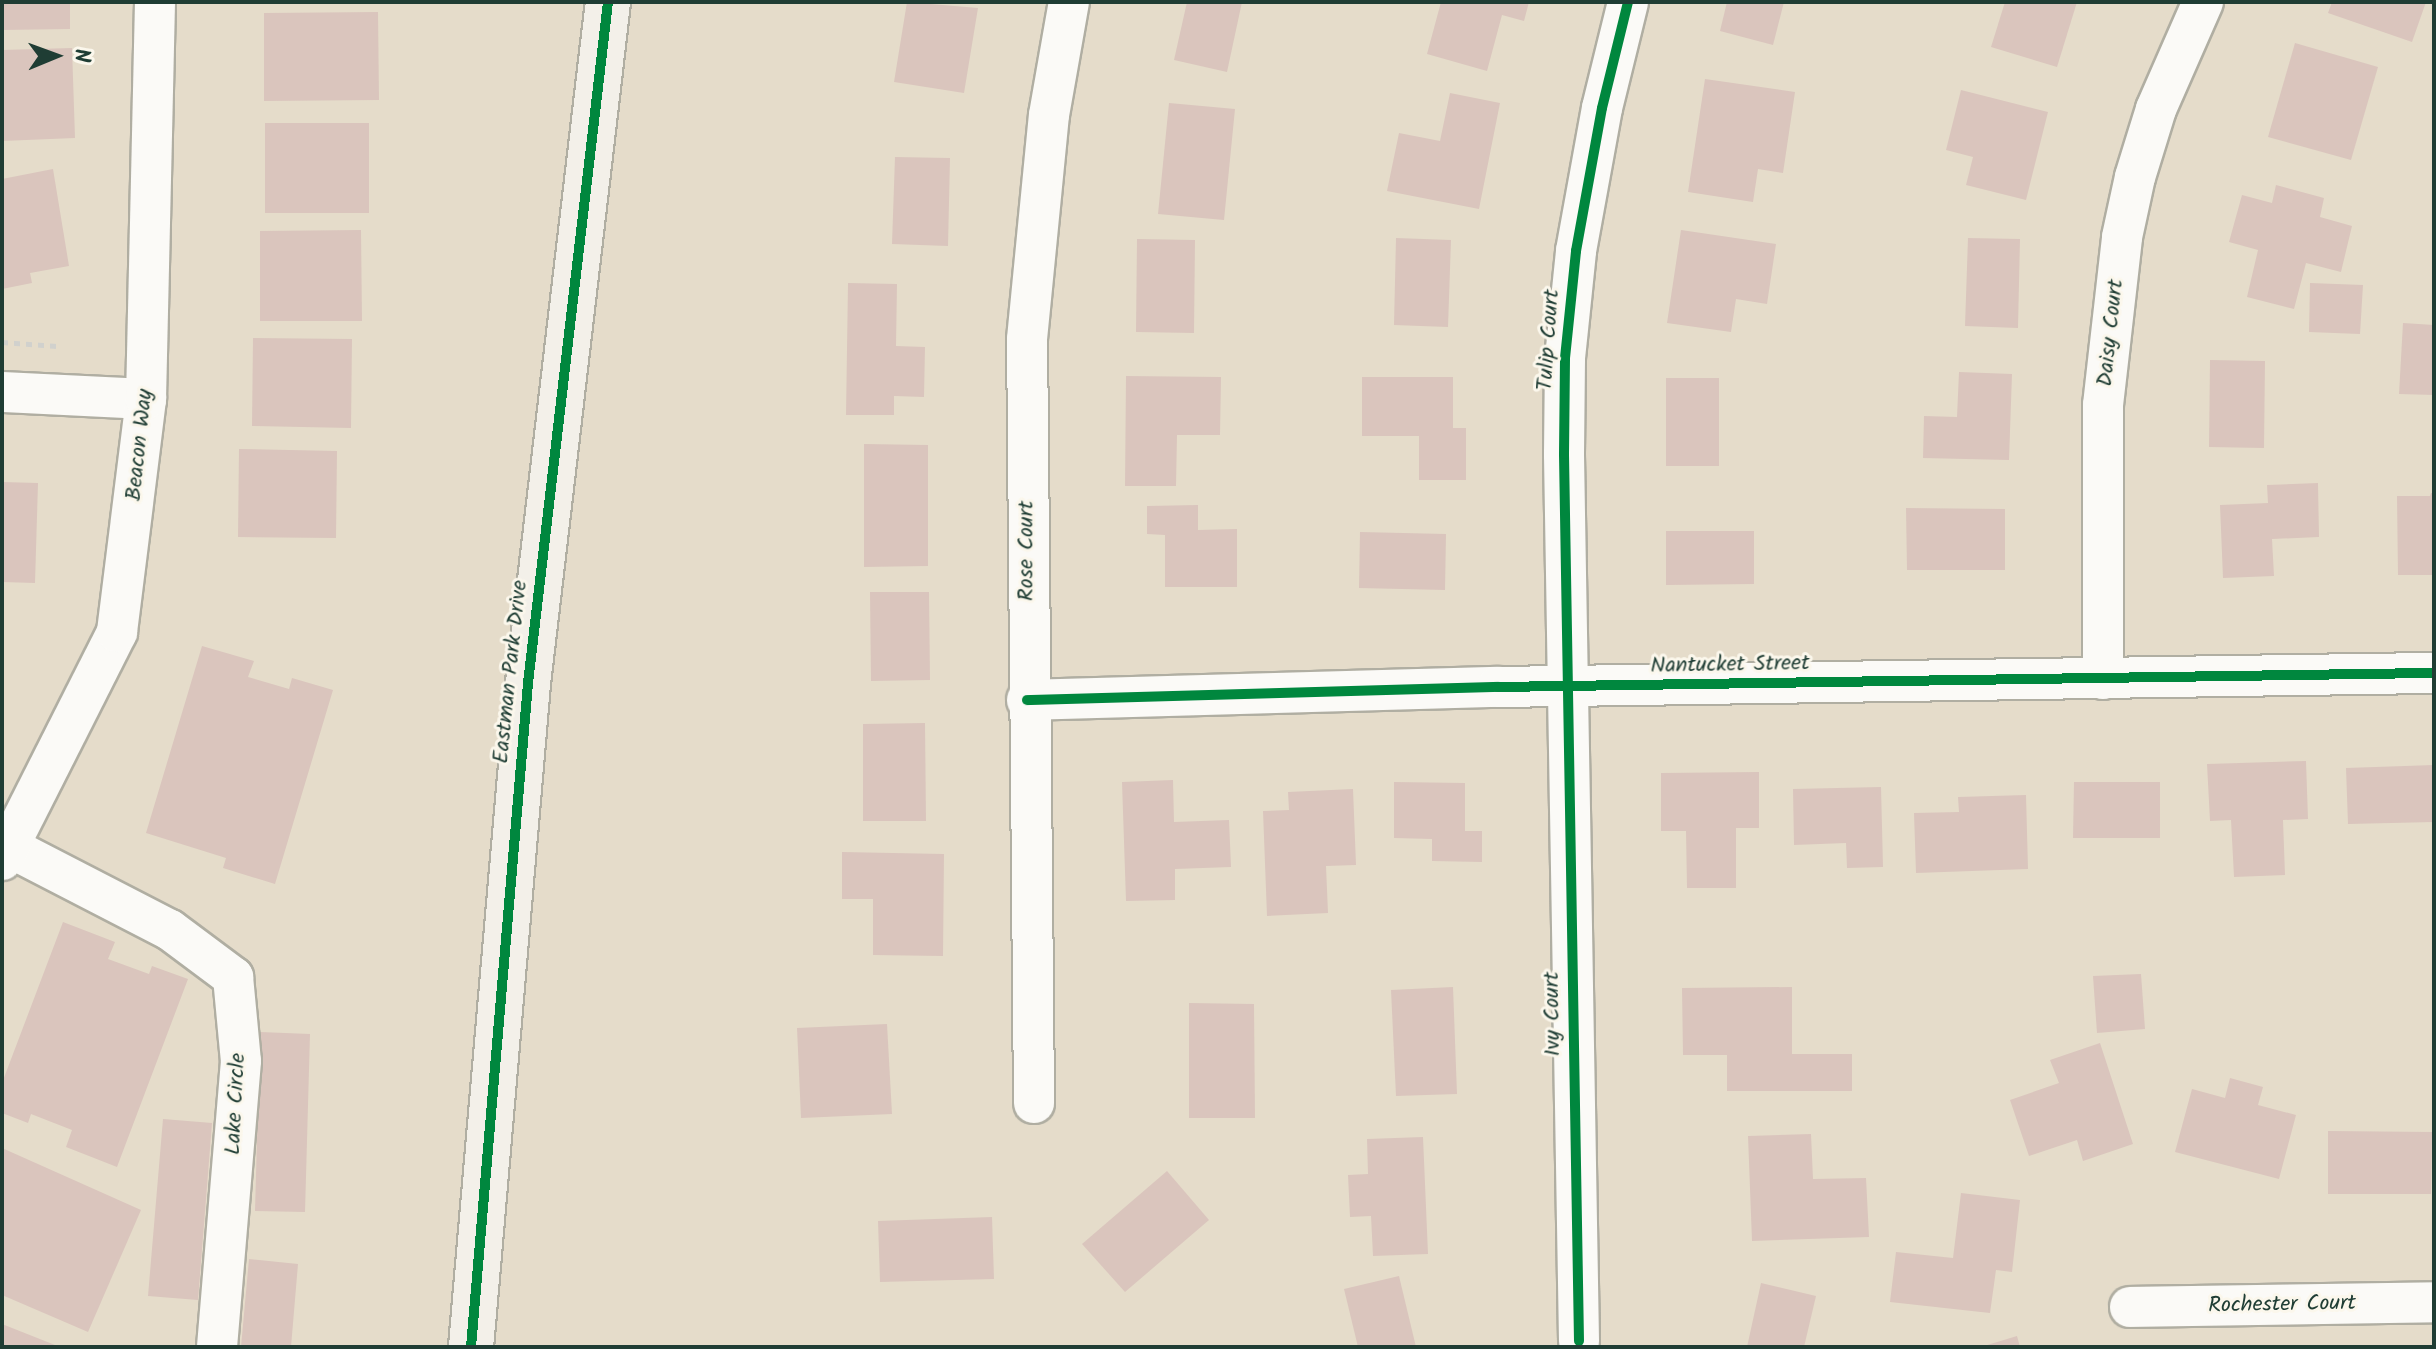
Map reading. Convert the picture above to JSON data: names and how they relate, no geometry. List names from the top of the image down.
{
  "streets": {
    "street": [
      "Daisy Court",
      "Tulip Court",
      "Beacon Way",
      "Rose Court",
      "Nantucket Street",
      "Eastman Park Drive",
      "Ivy Court",
      "Lake Circle",
      "Rochester Court"
    ]
  },
  "crossings": [
    ["Daisy Court", "Nantucket Street"],
    ["Tulip Court", "Nantucket Street"],
    ["Tulip Court", "Ivy Court"],
    ["Beacon Way", "Lake Circle"],
    ["Rose Court", "Nantucket Street"],
    ["Nantucket Street", "Ivy Court"]
  ],
  "north": "right"
}
